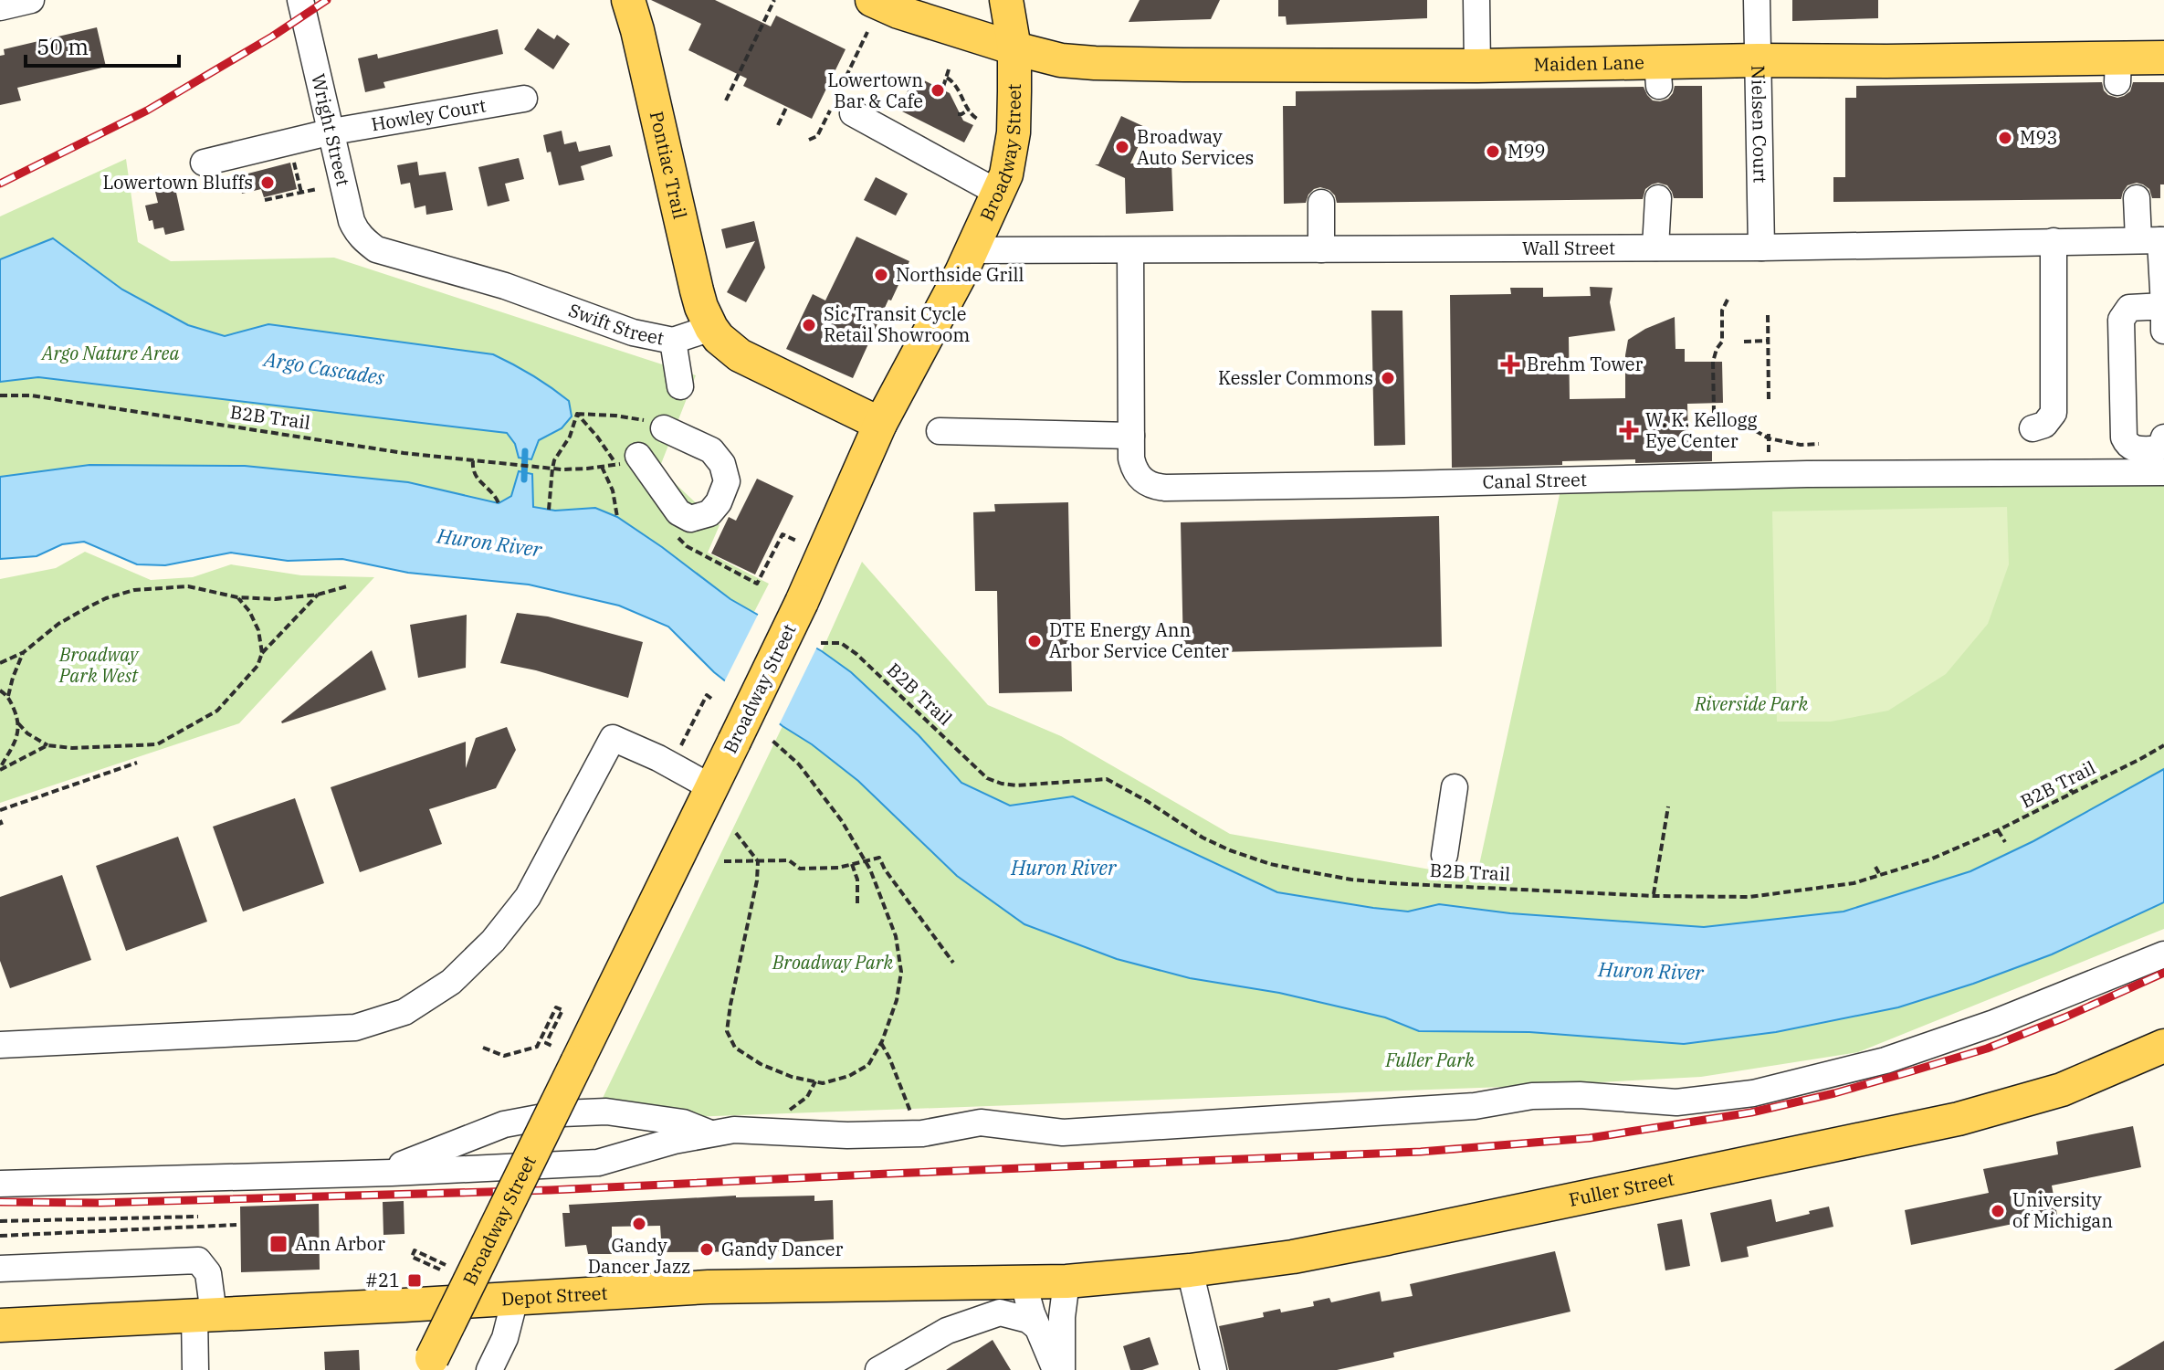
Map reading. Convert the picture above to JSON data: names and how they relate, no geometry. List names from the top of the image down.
{
  "streets": {
    "main road": [
      "Maiden Lane",
      "Broadway Street",
      "Pontiac Trail",
      "Fuller Street",
      "Depot Street"
    ],
    "street": [
      "Howley Court",
      "Nielsen Court",
      "Wright Street",
      "Wall Street",
      "Swift Street",
      "Canal Street"
    ],
    "path": ["B2B Trail"]
  },
  "crossings": [
    ["Maiden Lane", "Nielsen Court"],
    ["Maiden Lane", "Broadway Street"],
    ["Howley Court", "Wright Street"],
    ["Nielsen Court", "Wall Street"],
    ["Wright Street", "Swift Street"],
    ["Broadway Street", "Wall Street"],
    ["Pontiac Trail", "Swift Street"],
    ["Wall Street", "Canal Street"],
    ["Fuller Street", "Depot Street"]
  ],
  "water": ["Argo Cascades", "Huron River"],
  "parks": [
    "Argo Nature Area",
    "Broadway Park West",
    "Riverside Park",
    "Broadway Park",
    "Fuller Park"
  ],
  "places": {
    "other": [
      "Lowertown Bar & Cafe",
      "M93",
      "Broadway Auto Services",
      "M99",
      "Lowertown Bluffs",
      "Northside Grill",
      "Sic Transit Cycle Retail Showroom",
      "Kessler Commons",
      "DTE Energy Ann Arbor Service Center",
      "University of Michigan",
      "Gandy Dancer Jazz",
      "Gandy Dancer"
    ],
    "health": ["Brehm Tower", "W. K. Kellogg Eye Center"],
    "transit": ["Ann Arbor", "#21"]
  },
  "scale_bar": "50 m"
}
